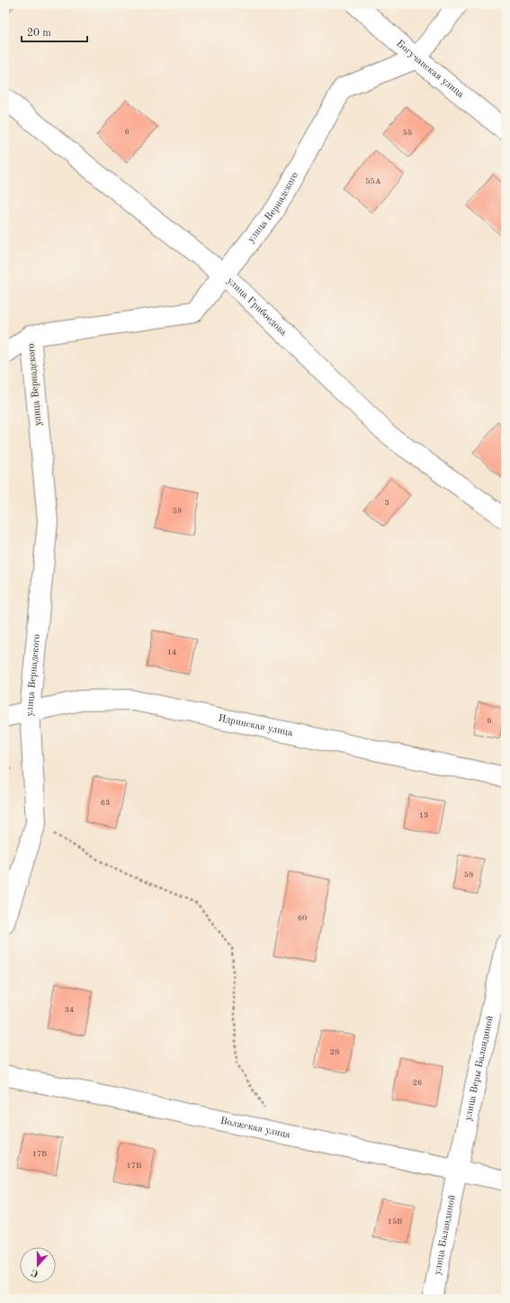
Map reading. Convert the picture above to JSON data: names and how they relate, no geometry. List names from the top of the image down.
{
  "streets": {
    "street": [
      "Богучанская улица",
      "улица Вернадского",
      "улица Грибоедова",
      "Идринская улица",
      "улица Веры Баландиной",
      "Волжская улица",
      "улица Баландиной"
    ]
  },
  "crossings": [
    ["Богучанская улица", "улица Вернадского"],
    ["улица Вернадского", "улица Грибоедова"],
    ["улица Вернадского", "Идринская улица"],
    ["улица Веры Баландиной", "Волжская улица"],
    ["улица Веры Баландиной", "улица Баландиной"],
    ["Волжская улица", "улица Баландиной"]
  ],
  "house_numbers": [
    "6",
    "55",
    "55А",
    "3",
    "59",
    "14",
    "6",
    "63",
    "13",
    "58",
    "60",
    "34",
    "28",
    "26",
    "17В",
    "17Б",
    "15В"
  ],
  "scale_bar": "20 m",
  "north": "bottom"
}
